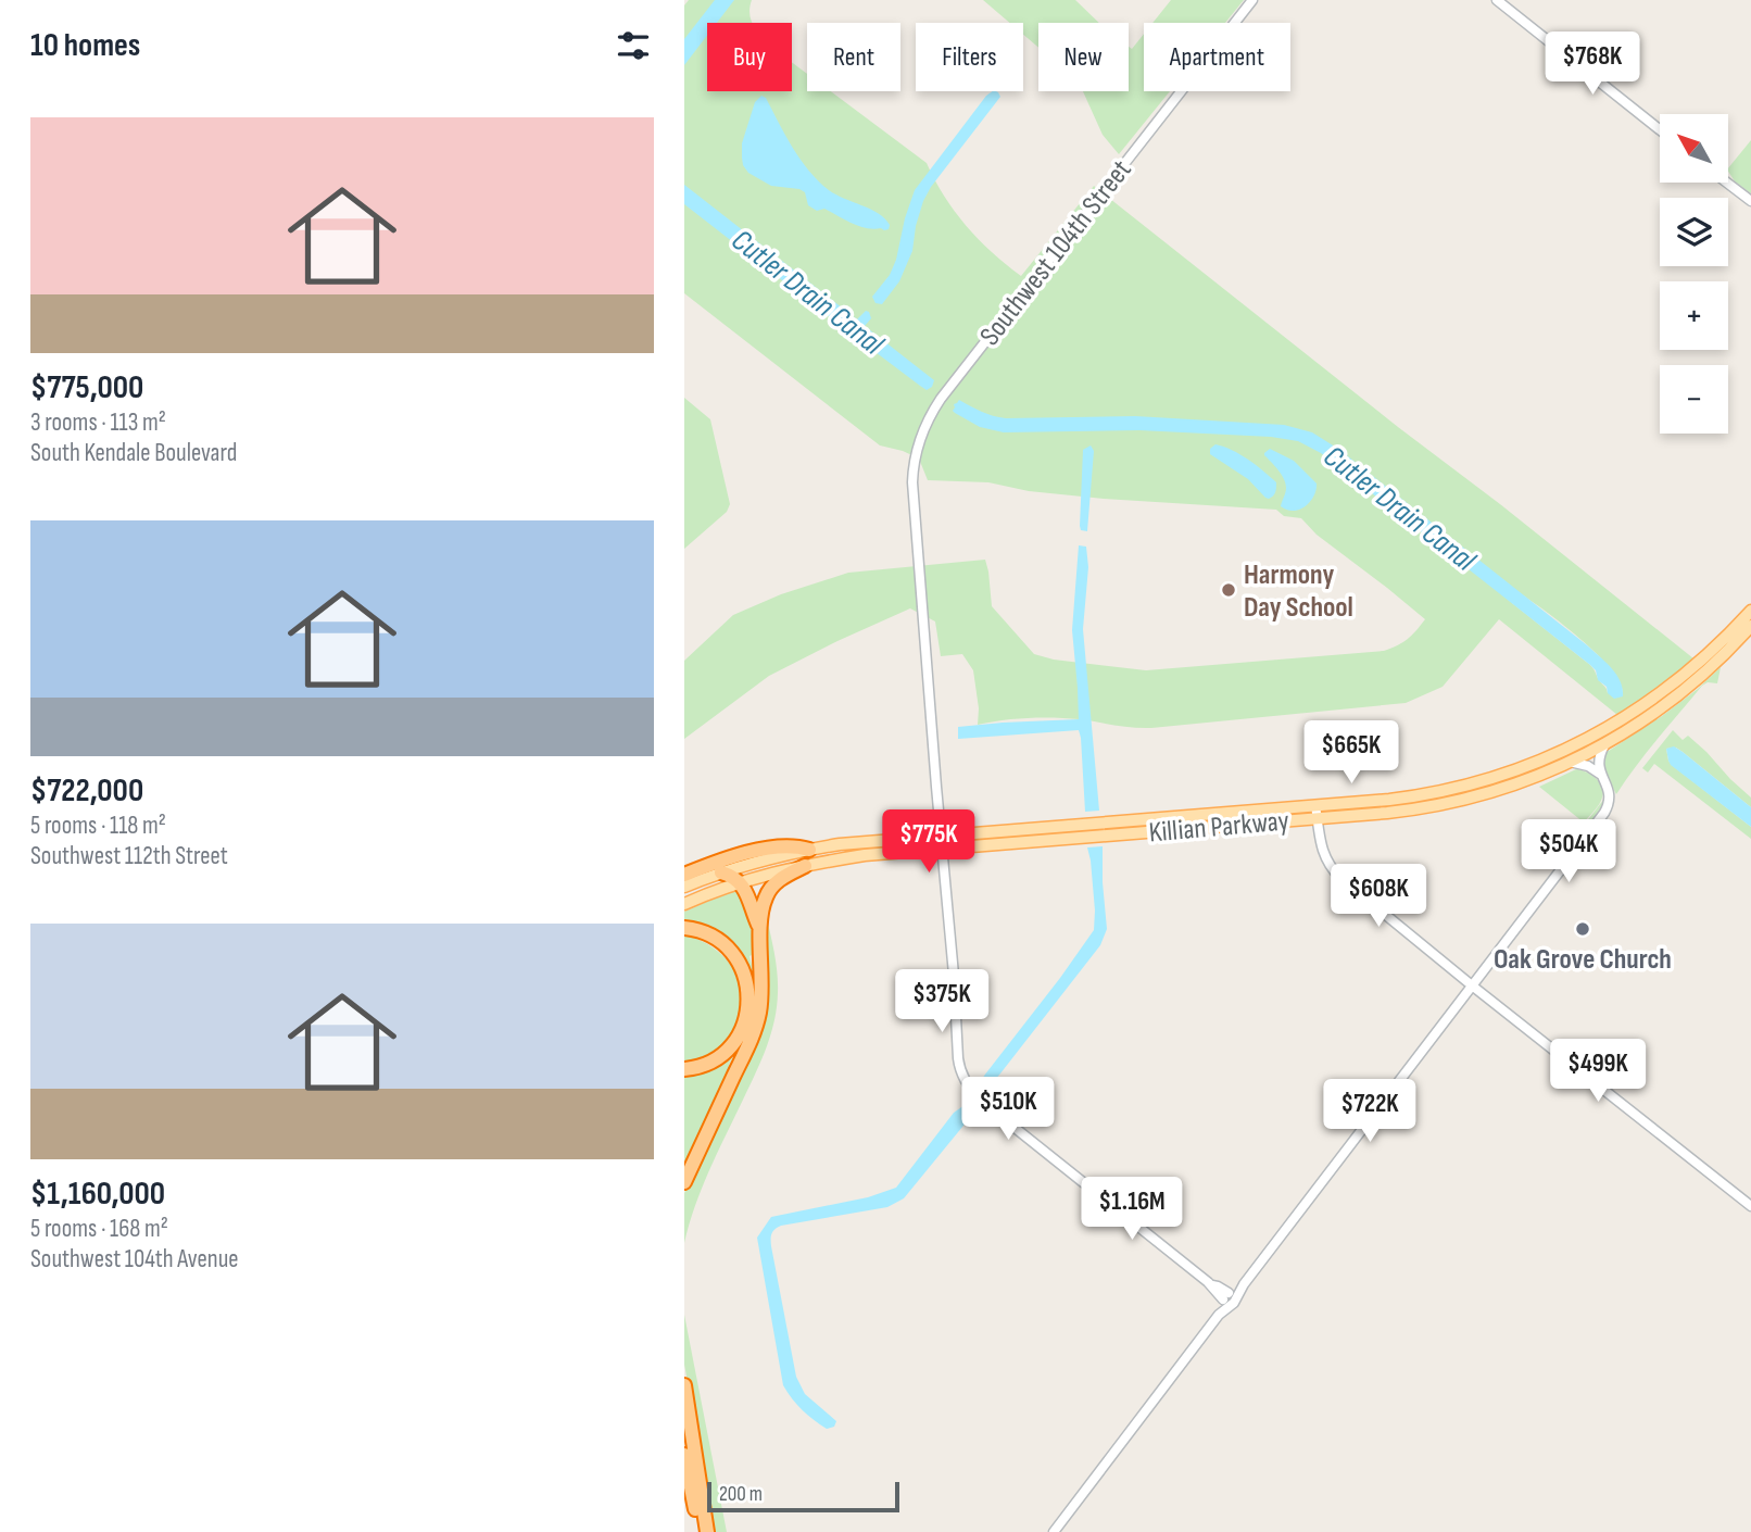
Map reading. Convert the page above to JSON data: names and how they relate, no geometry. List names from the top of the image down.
{
  "streets": {
    "main road": ["Killian Parkway"],
    "street": ["Southwest 104th Street"]
  },
  "crossings": [
    ["Southwest 104th Street", "Killian Parkway"]
  ],
  "water": ["Cutler Drain Canal"],
  "places": ["Harmony Day School", "Oak Grove Church"],
  "scale_bar": "200 m",
  "north": "top left",
  "page": {
    "heading": "10 homes",
    "chip": [
      "Buy",
      "Rent",
      "Filters",
      "New",
      "Apartment"
    ],
    "price": [
      "$768K",
      "$665K",
      "$775K",
      "$504K",
      "$608K",
      "$375K",
      "$499K",
      "$510K",
      "$722K",
      "$1.16M"
    ],
    "list": [
      {
        "name": "$775,000",
        "note": "3 rooms · 113 m² · South Kendale Boulevard"
      },
      {
        "name": "$722,000",
        "note": "5 rooms · 118 m² · Southwest 112th Street"
      },
      {
        "name": "$1,160,000",
        "note": "5 rooms · 168 m² · Southwest 104th Avenue"
      }
    ],
    "map_buttons": ["+", "−"],
    "scale": "200 m"
  }
}
